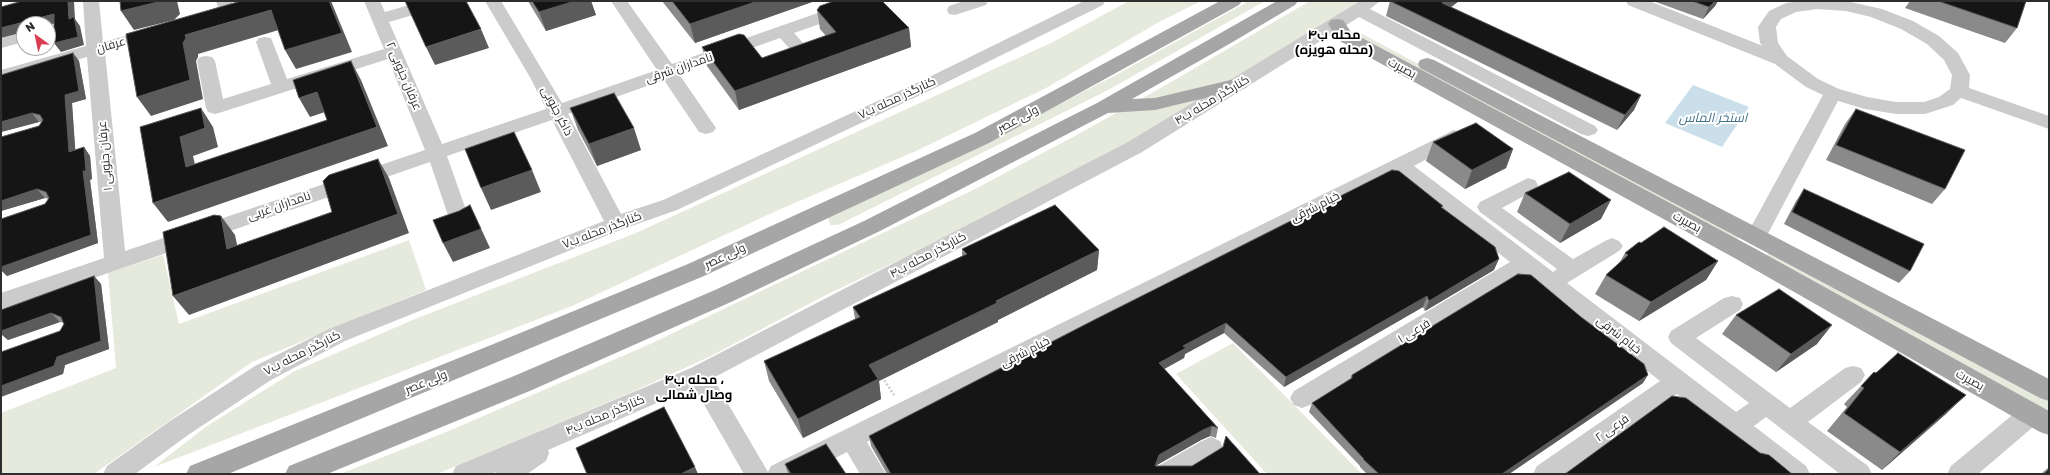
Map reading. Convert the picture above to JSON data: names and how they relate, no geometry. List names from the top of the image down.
{
  "streets": {
    "main road": ["بصیرت", "ولی عصر"],
    "street": [
      "عرفان",
      "نامداران شرقی",
      "عرفان جنوبی ۲",
      "کنارگذر محله ب۷",
      "کنارگذر محله ب۴",
      "ذاکر جنوبی",
      "عرفان جنوبی ۱",
      "نامداران غربی",
      "خیام شرقی",
      "فرعی ۱",
      "فرعی ۲"
    ]
  },
  "crossings": [
    ["عرفان", "عرفان جنوبی ۱"],
    ["نامداران شرقی", "ذاکر جنوبی"],
    ["نامداران شرقی", "نامداران غربی"],
    ["بصیرت", "کنارگذر محله ب۴"],
    ["عرفان جنوبی ۲", "نامداران غربی"],
    ["کنارگذر محله ب۷", "ذاکر جنوبی"],
    ["ذاکر جنوبی", "نامداران غربی"],
    ["عرفان جنوبی ۱", "نامداران غربی"],
    ["خیام شرقی", "فرعی ۱"],
    ["خیام شرقی", "فرعی ۲"]
  ],
  "districts": ["محله ب۴ (محله هویزه)", "محله ب۴ ، وصال شمالی"],
  "water": ["استخر الماس"],
  "north": "top left"
}
